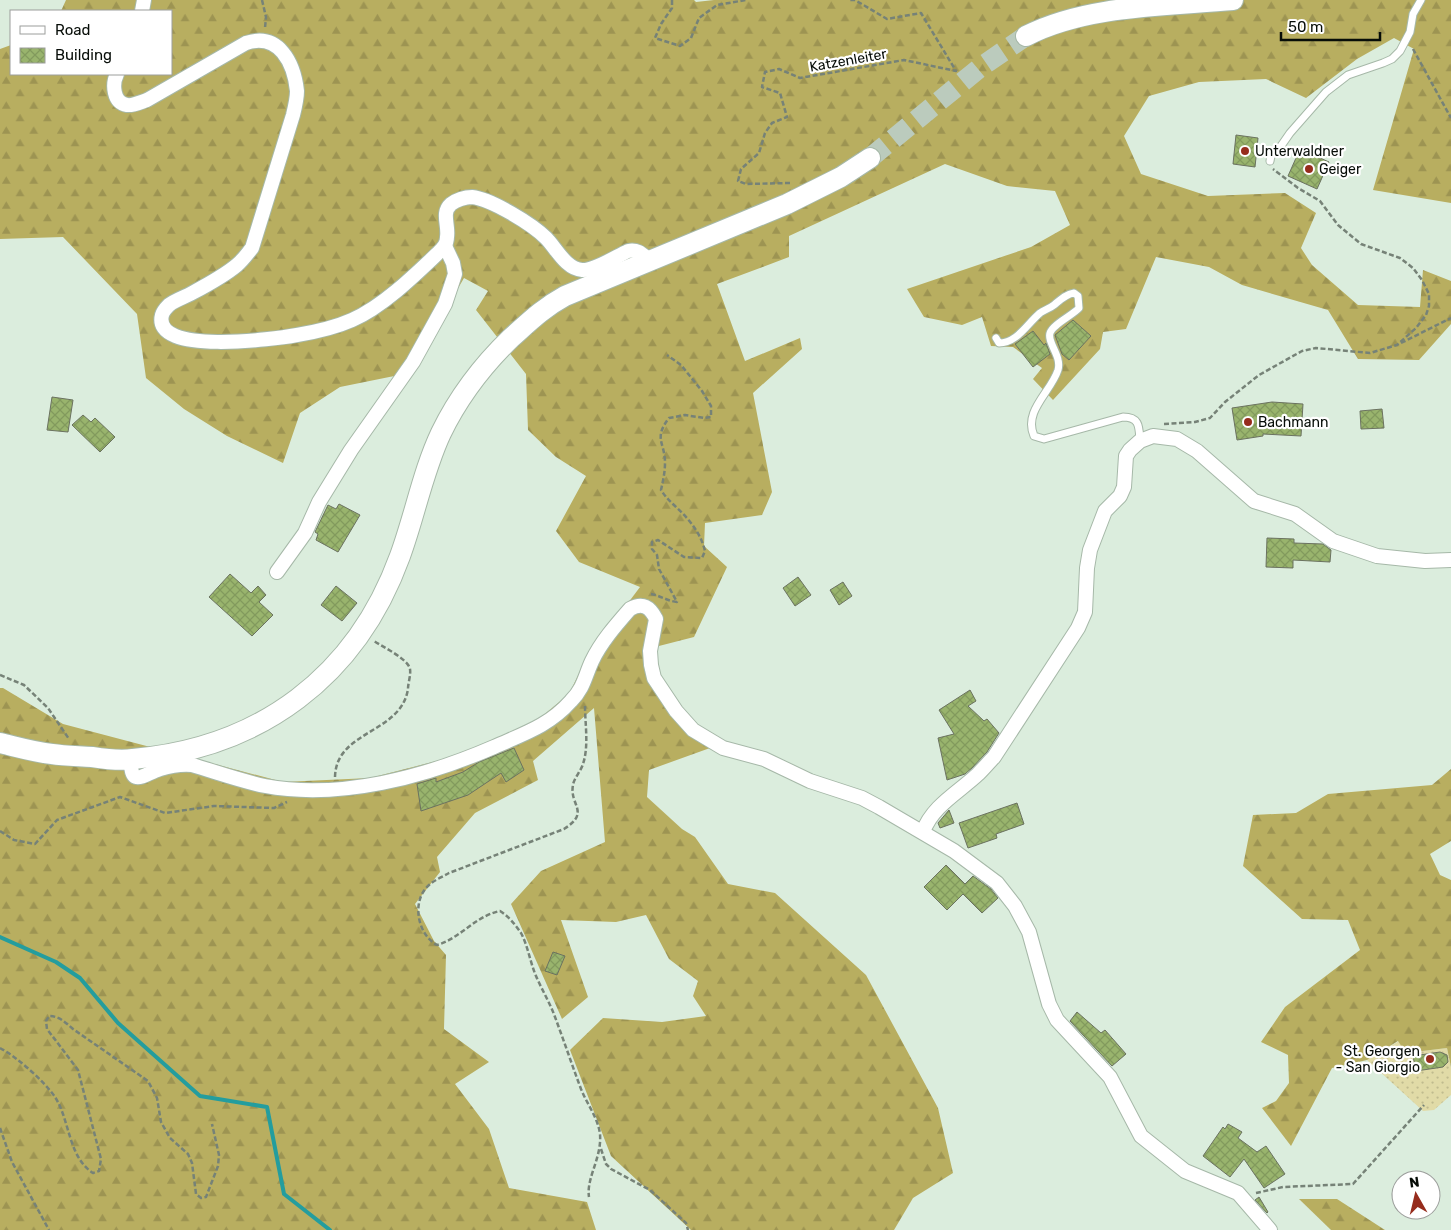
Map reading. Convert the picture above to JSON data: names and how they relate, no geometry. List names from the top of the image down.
{
  "streets": {
    "path": ["Katzenleiter"]
  },
  "places": [
    "Unterwaldner",
    "Geiger",
    "Bachmann",
    "St. Georgen - San Giorgio"
  ],
  "legend": ["Road", "Building"],
  "scale_bar": "50 m",
  "north": "top"
}
